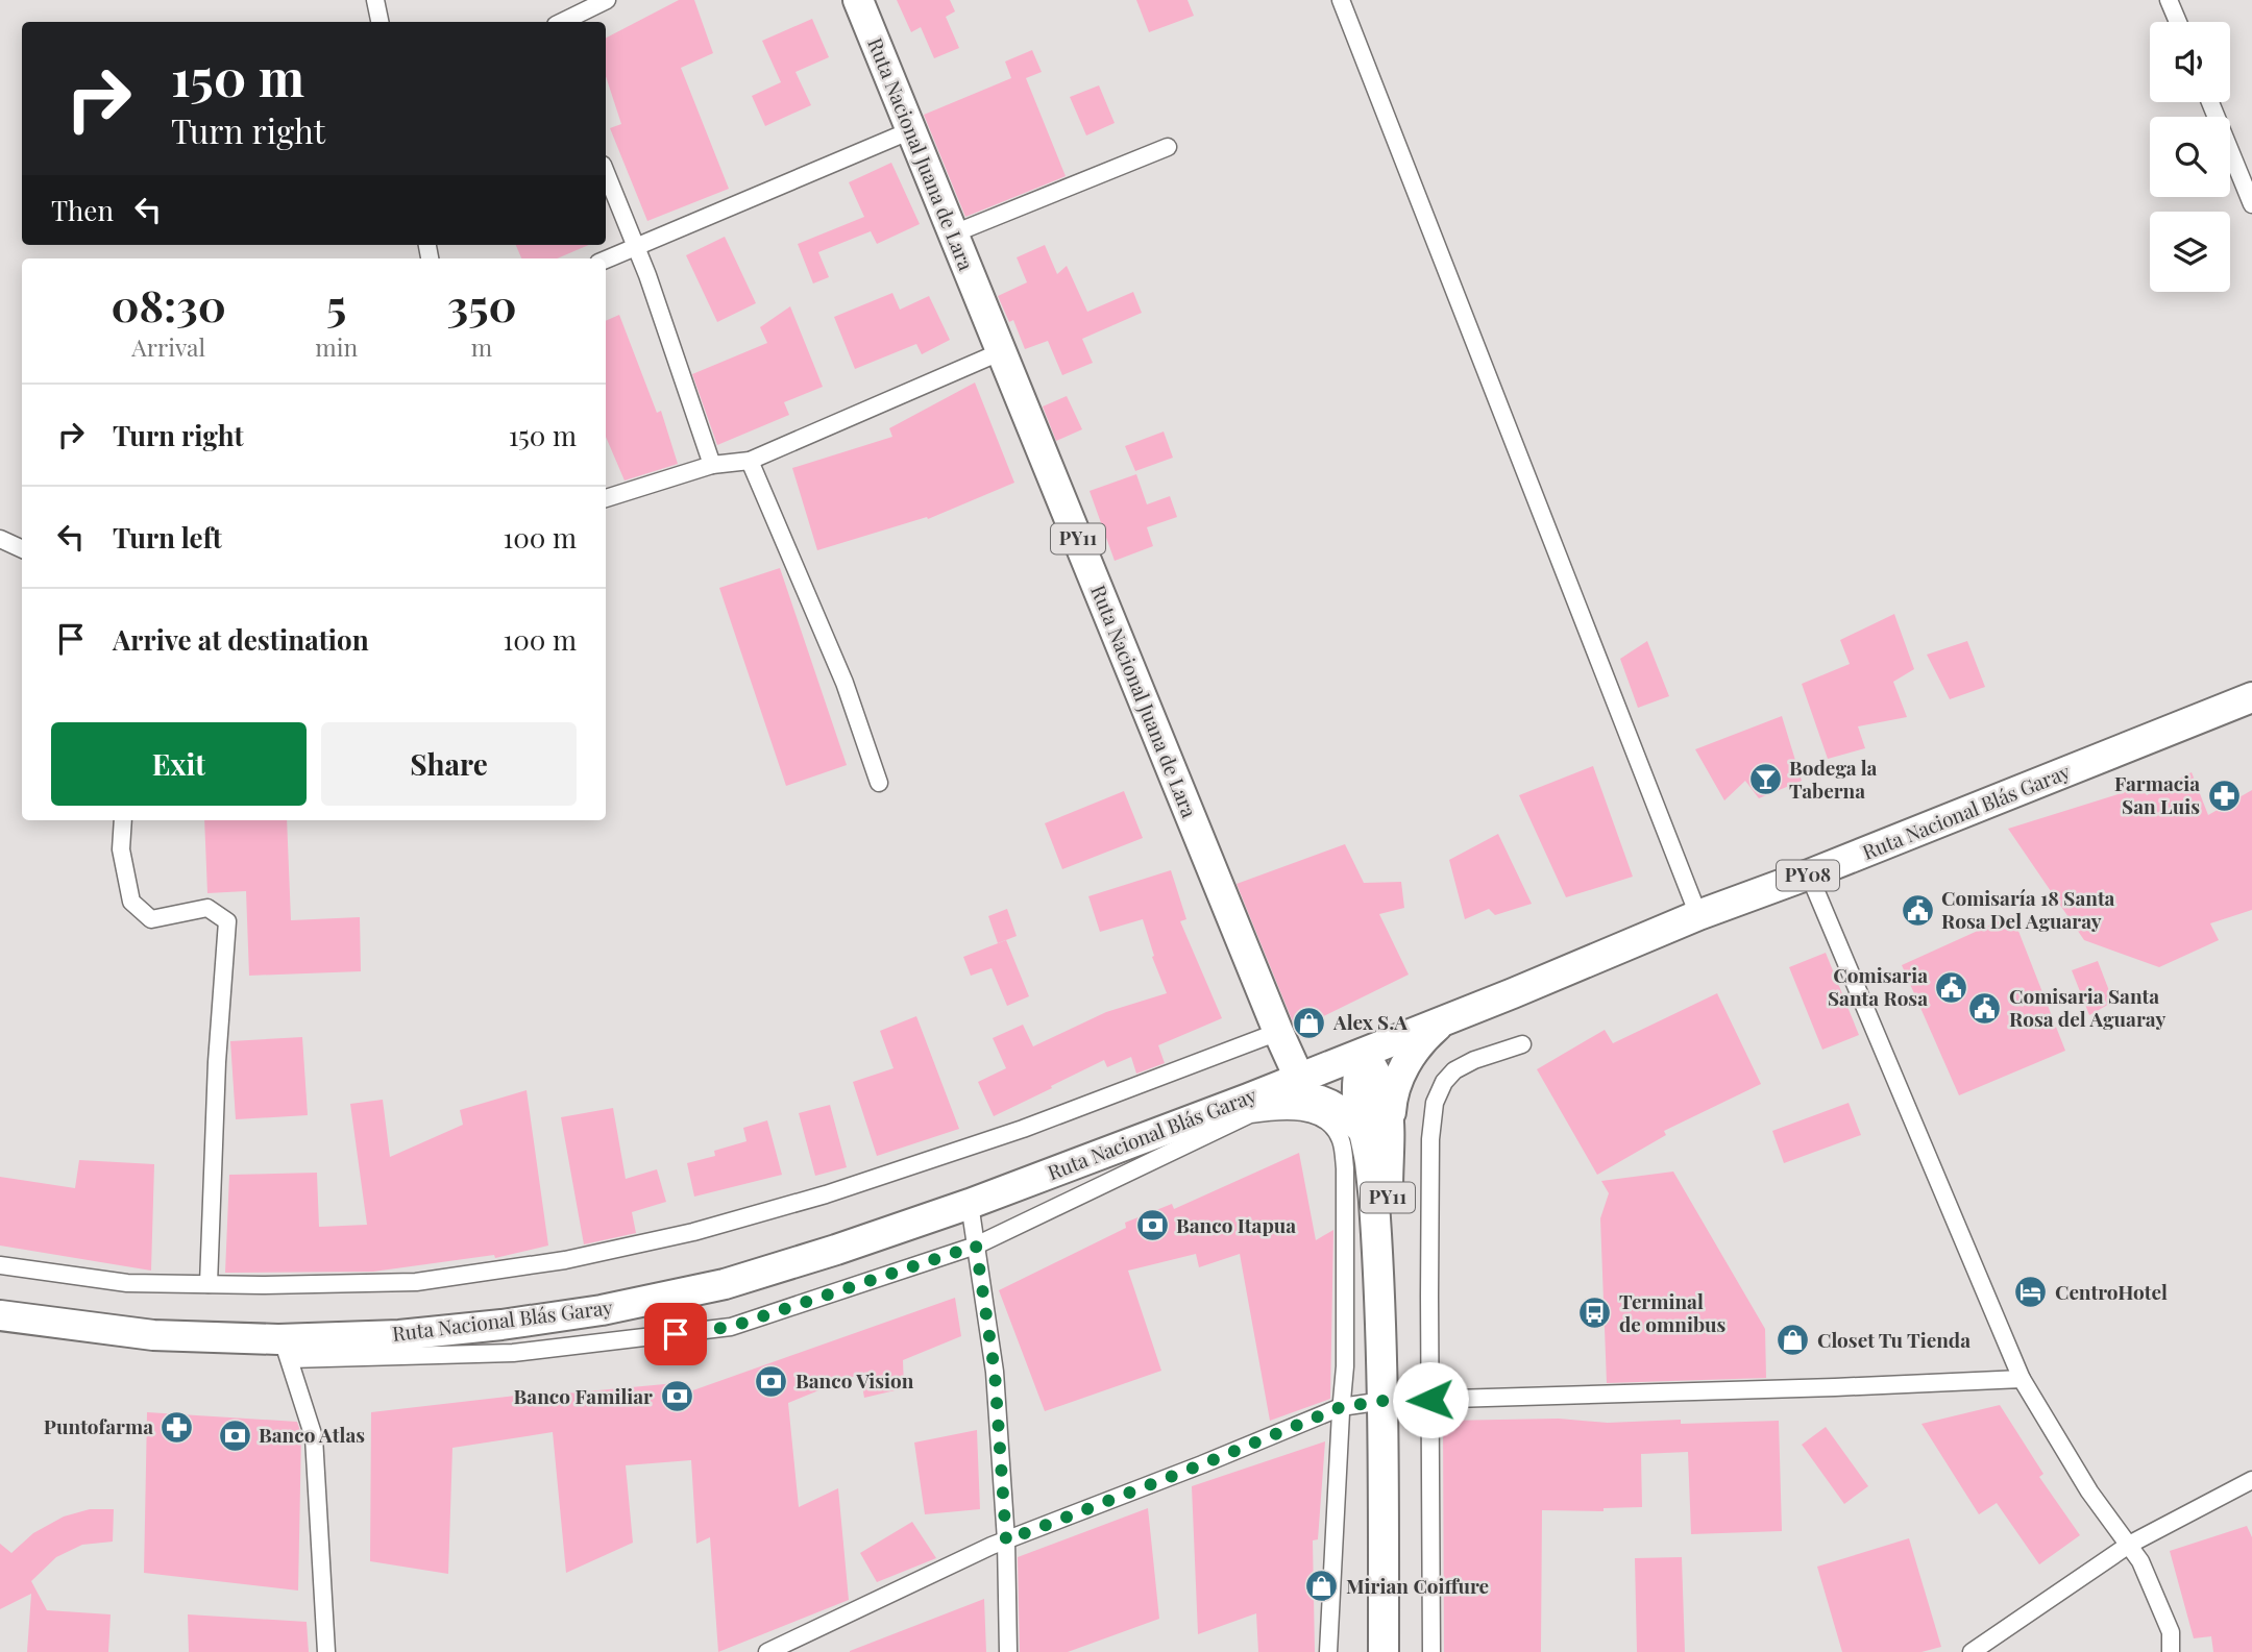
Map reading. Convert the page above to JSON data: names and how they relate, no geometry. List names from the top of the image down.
{
  "streets": {
    "highway": [
      "Ruta Nacional Juana de Lara",
      "PY11",
      "Ruta Nacional Blás Garay",
      "PY08"
    ]
  },
  "crossings": [
    ["Ruta Nacional Juana de Lara", "Ruta Nacional Blás Garay"],
    ["PY11", "Ruta Nacional Blás Garay"]
  ],
  "places": {
    "bar": ["Bodega la Taberna"],
    "pharmacy": ["Farmacia San Luis", "Puntofarma"],
    "public building": ["Comisaría 18 Santa Rosa Del Aguaray", "Comisaria Santa Rosa", "Comisaria Santa Rosa del Aguaray"],
    "shop": ["Alex S.A", "Closet Tu Tienda", "Mirian Coiffure"],
    "bank": [
      "Banco Itapua",
      "Banco Vision",
      "Banco Familiar",
      "Banco Atlas"
    ],
    "hotel": ["CentroHotel"],
    "bus stop": ["Terminal de omnibus"]
  },
  "page": {
    "turn": ["150 m", "Turn right"],
    "then": "Then",
    "eta": [
      "08:30",
      "Arrival",
      "5",
      "min",
      "350",
      "m"
    ],
    "list": [
      {
        "name": "Turn right",
        "value": "150 m"
      },
      {
        "name": "Turn left",
        "value": "100 m"
      },
      {
        "name": "Arrive at destination",
        "value": "100 m"
      }
    ],
    "buttons": ["Exit", "Share"]
  }
}
